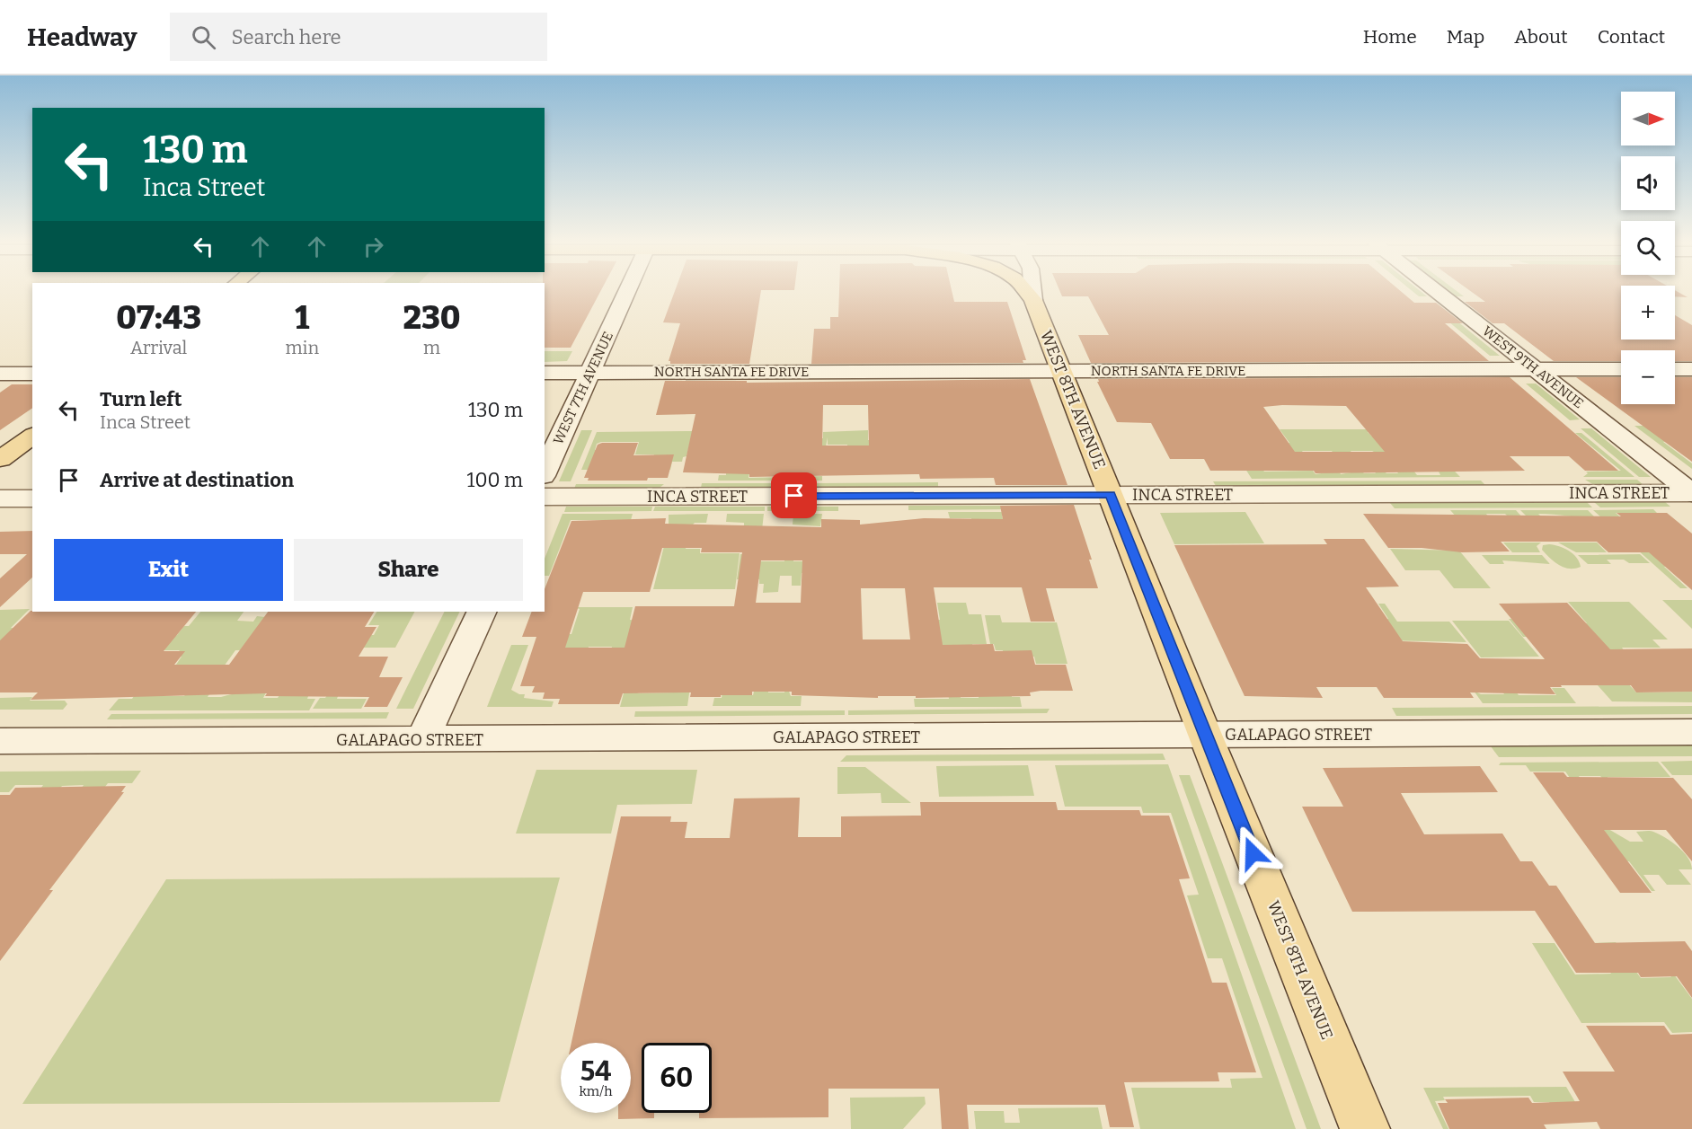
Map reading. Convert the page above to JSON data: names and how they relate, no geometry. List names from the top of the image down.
{
  "streets": {
    "main road": ["WEST 8TH AVENUE"],
    "street": [
      "WEST 9TH AVENUE",
      "NORTH SANTA FE DRIVE",
      "WEST 7TH AVENUE",
      "INCA STREET",
      "GALAPAGO STREET"
    ]
  },
  "crossings": [
    ["WEST 9TH AVENUE", "NORTH SANTA FE DRIVE"],
    ["WEST 9TH AVENUE", "INCA STREET"],
    ["NORTH SANTA FE DRIVE", "WEST 7TH AVENUE"],
    ["NORTH SANTA FE DRIVE", "WEST 8TH AVENUE"],
    ["WEST 8TH AVENUE", "INCA STREET"],
    ["WEST 8TH AVENUE", "GALAPAGO STREET"]
  ],
  "north": "right",
  "page": {
    "header": "Headway",
    "search": "Search here",
    "nav": [
      "Home",
      "Map",
      "About",
      "Contact"
    ],
    "map_buttons": ["+", "−"],
    "turn": ["130 m", "Inca Street"],
    "eta": [
      "07:43",
      "Arrival",
      "1",
      "min",
      "230",
      "m"
    ],
    "list": [
      {
        "name": "Turn left",
        "note": "Inca Street",
        "value": "130 m"
      },
      {
        "name": "Arrive at destination",
        "value": "100 m"
      }
    ],
    "buttons": ["Exit", "Share"],
    "speed": "54 km/h",
    "limit": "60"
  }
}
